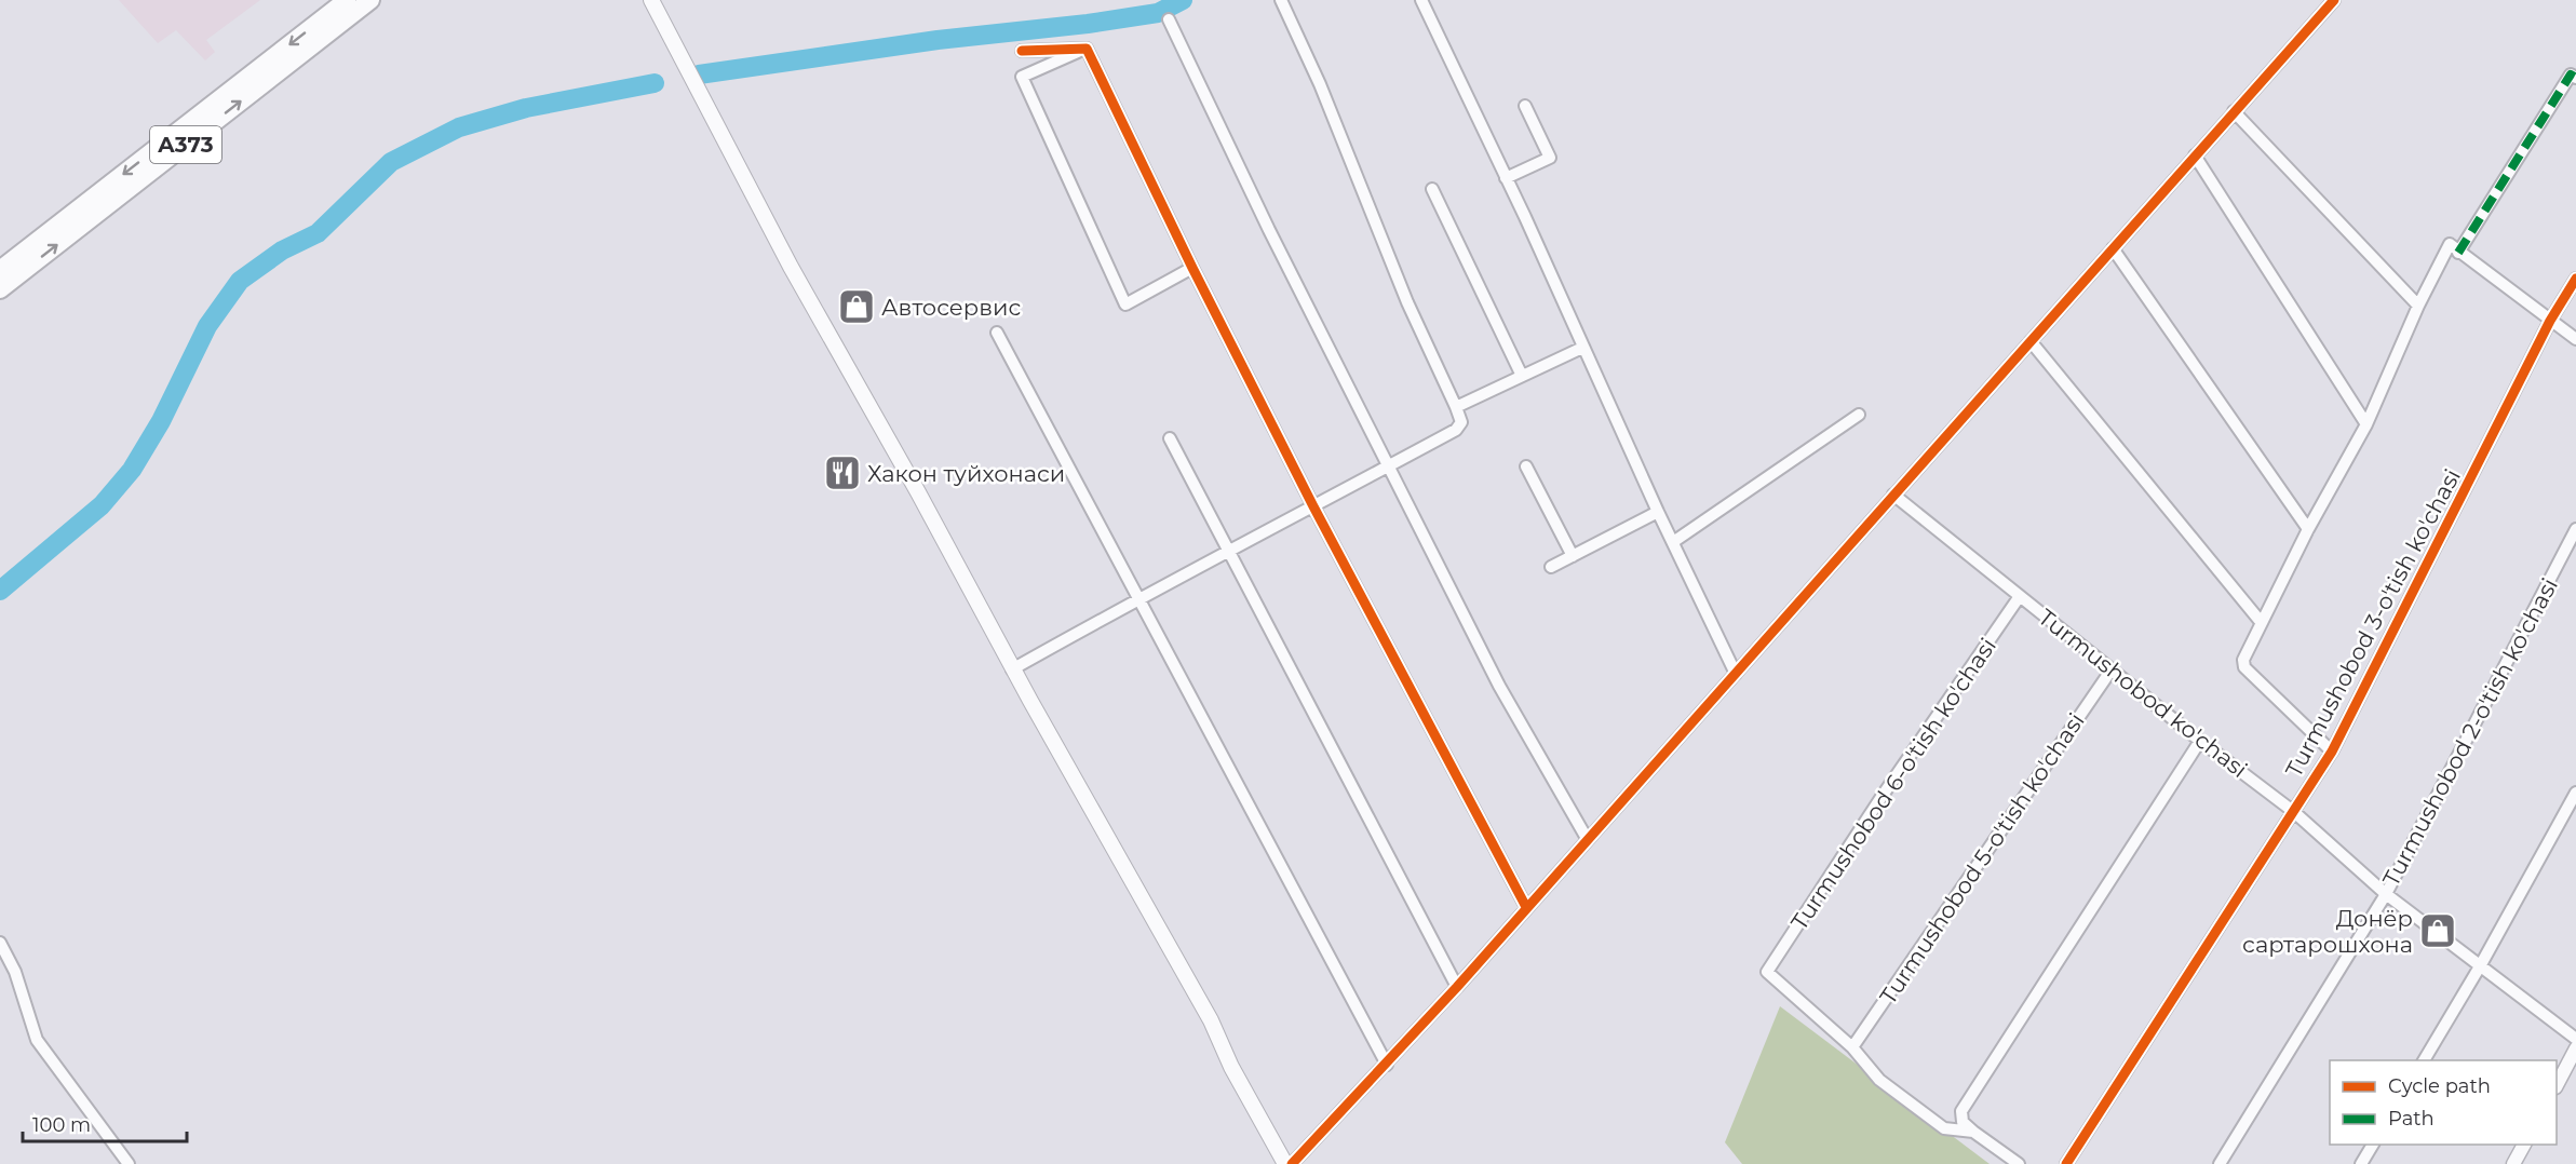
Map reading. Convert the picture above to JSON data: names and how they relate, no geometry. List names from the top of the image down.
{
  "streets": {
    "highway": ["A373"],
    "street": [
      "Turmushobod 3-o'tish ko'chasi",
      "Turmushobod ko'chasi",
      "Turmushobod 2-o'tish ko'chasi",
      "Turmushobod 6-o'tish ko'chasi",
      "Turmushobod 5-o'tish ko'chasi"
    ]
  },
  "crossings": [
    ["Turmushobod 3-o'tish ko'chasi", "Turmushobod ko'chasi"],
    ["Turmushobod ko'chasi", "Turmushobod 2-o'tish ko'chasi"],
    ["Turmushobod ko'chasi", "Turmushobod 6-o'tish ko'chasi"],
    ["Turmushobod ko'chasi", "Turmushobod 5-o'tish ko'chasi"],
    ["Turmushobod 6-o'tish ko'chasi", "Turmushobod 5-o'tish ko'chasi"]
  ],
  "places": {
    "shop": ["Автосервис", "Донёр сартарошхона"],
    "restaurant": ["Хакон туйхонаси"]
  },
  "legend": ["Cycle path", "Path"],
  "scale_bar": "100 m"
}
